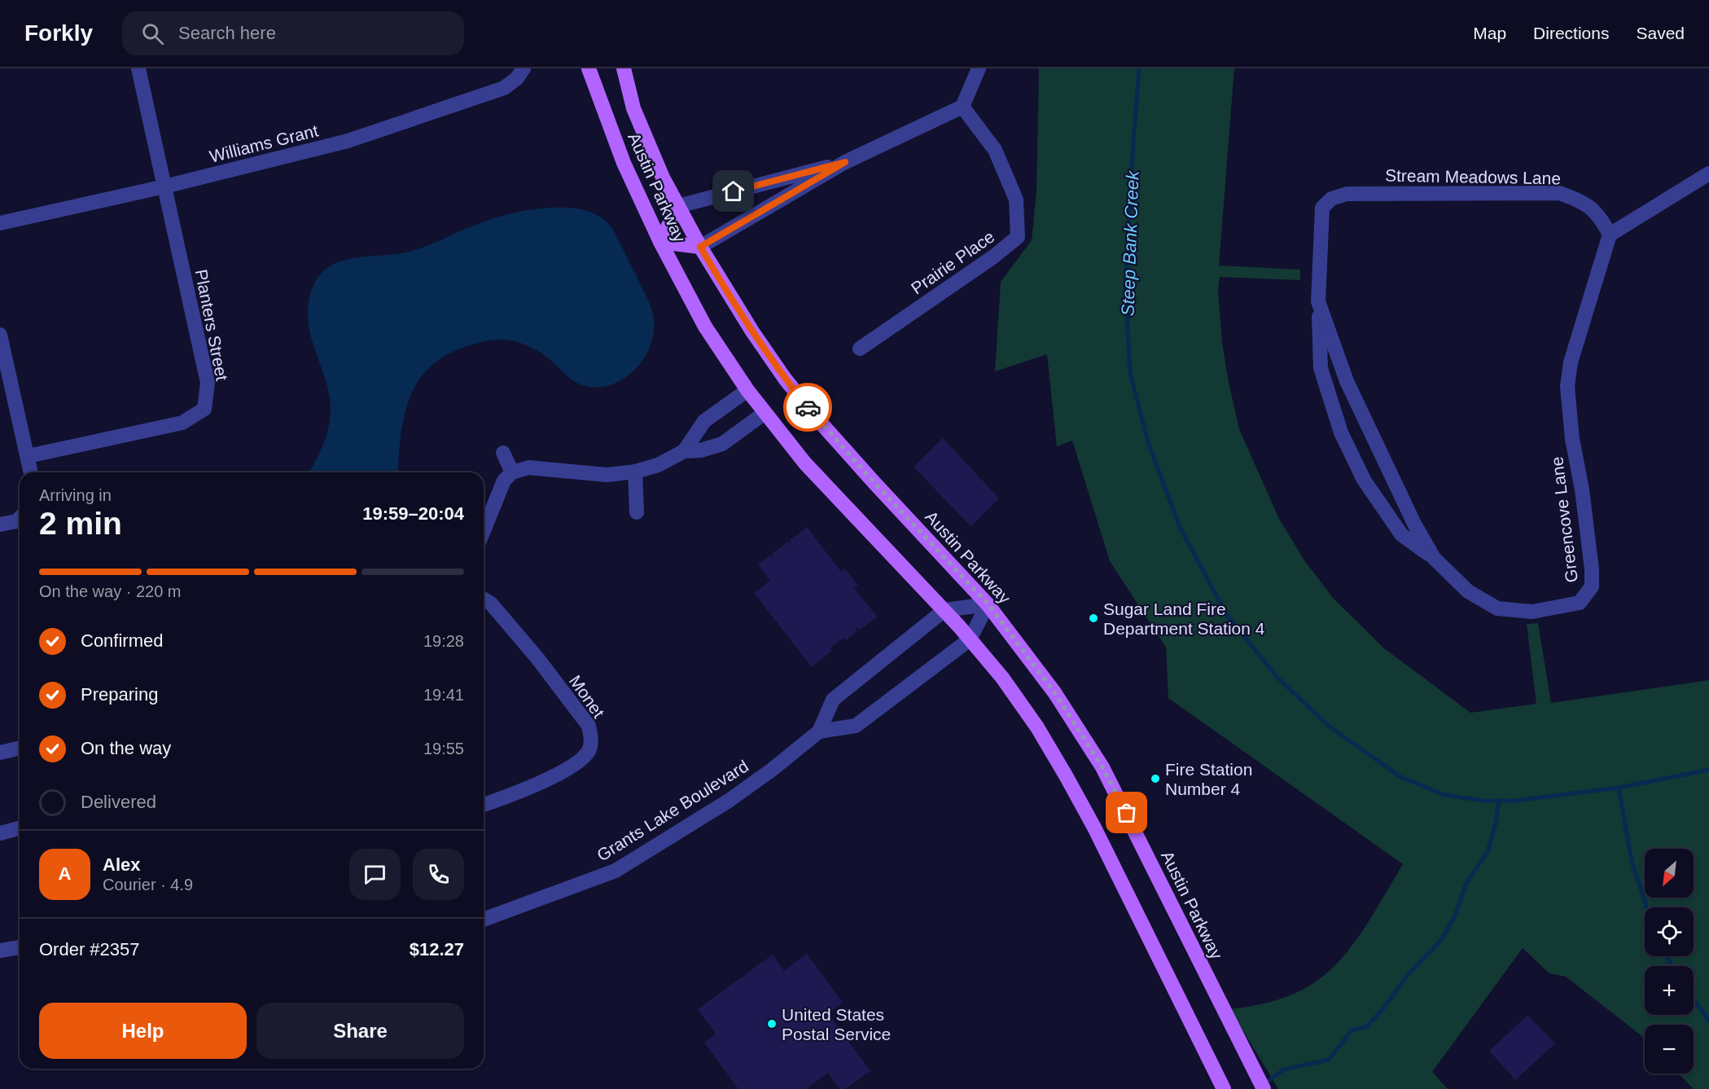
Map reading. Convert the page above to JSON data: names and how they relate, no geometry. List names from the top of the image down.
{
  "streets": {
    "main road": ["Austin Parkway"],
    "street": [
      "Williams Grant",
      "Stream Meadows Lane",
      "Prairie Place",
      "Planters Street",
      "Greencove Lane",
      "Monet",
      "Grants Lake Boulevard"
    ]
  },
  "crossings": [
    ["Williams Grant", "Planters Street"],
    ["Stream Meadows Lane", "Greencove Lane"],
    ["Austin Parkway", "Grants Lake Boulevard"]
  ],
  "water": ["Steep Bank Creek"],
  "places": ["Sugar Land Fire Department Station 4", "Fire Station Number 4", "United States Postal Service"],
  "north": "bottom left",
  "page": {
    "header": "Forkly",
    "search": "Search here",
    "nav": ["Map", "Directions", "Saved"],
    "heading": ["2 min", "Arriving in", "19:59–20:04"],
    "panel": [
      "Alex",
      "Courier · 4.9",
      "Order #2357",
      "$12.27"
    ],
    "bar": "On the way · 220 m",
    "list": [
      ["Confirmed", "19:28"],
      ["Preparing", "19:41"],
      ["On the way", "19:55"],
      "Delivered"
    ],
    "map_buttons": ["+", "−"],
    "round": "A",
    "buttons": ["Help", "Share"]
  }
}
